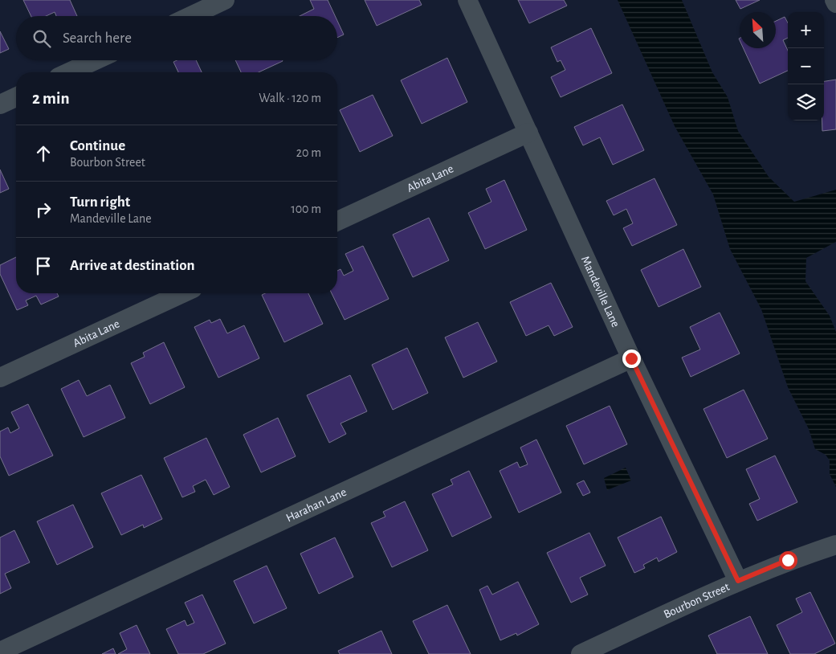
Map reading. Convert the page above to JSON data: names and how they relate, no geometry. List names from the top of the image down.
{
  "streets": {
    "street": [
      "Abita Lane",
      "Mandeville Lane",
      "Harahan Lane",
      "Bourbon Street"
    ]
  },
  "crossings": [
    ["Abita Lane", "Mandeville Lane"],
    ["Mandeville Lane", "Harahan Lane"],
    ["Mandeville Lane", "Bourbon Street"]
  ],
  "north": "top left",
  "page": {
    "map_buttons": ["+", "−"],
    "search": "Search here",
    "heading": ["2 min", "Walk · 120 m"],
    "list": [
      ["Continue", "Bourbon Street", "20 m"],
      ["Turn right", "Mandeville Lane", "100 m"],
      "Arrive at destination"
    ]
  }
}
